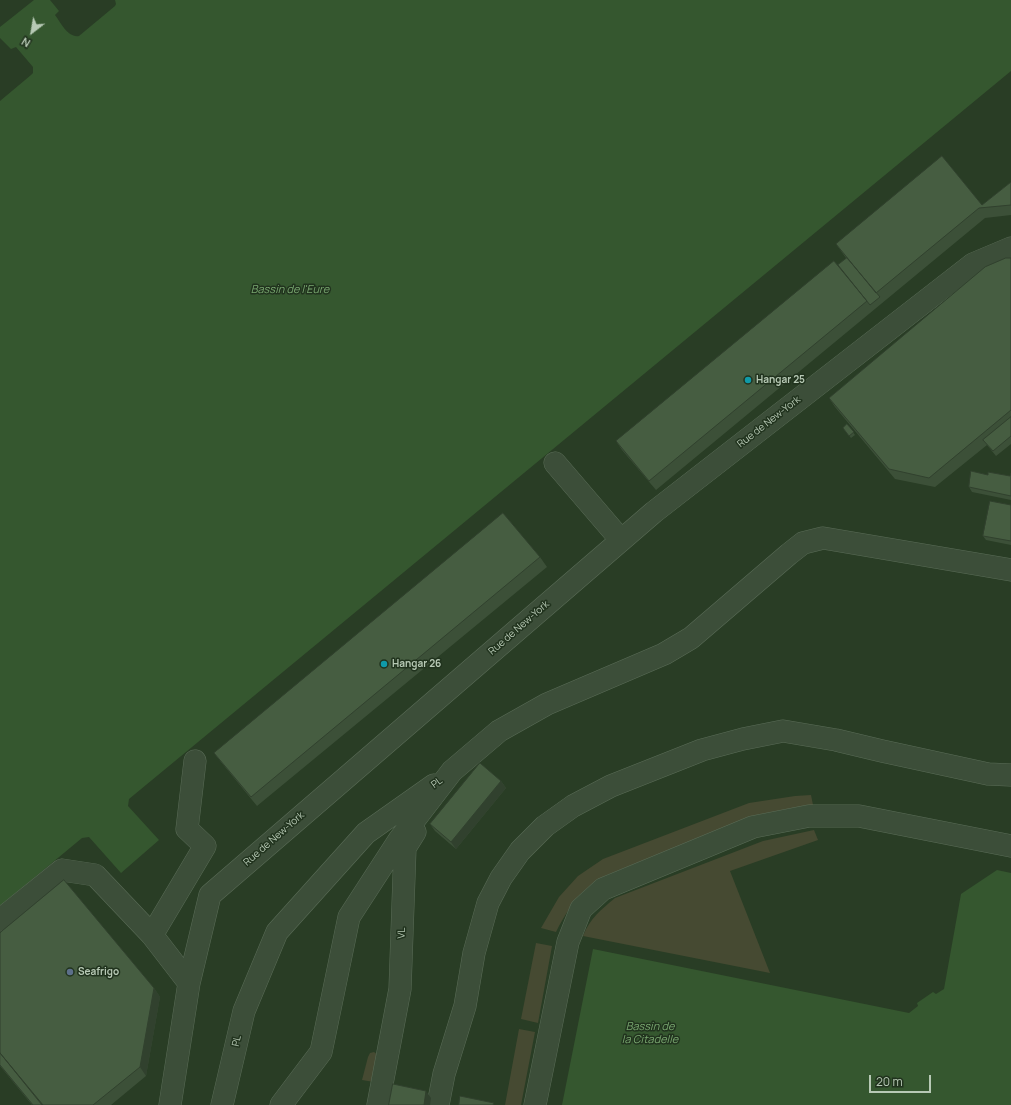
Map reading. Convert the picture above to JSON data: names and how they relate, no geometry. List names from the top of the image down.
{
  "streets": {
    "street": ["Rue de New-York", "PL", "VL"]
  },
  "crossings": [
    ["PL", "VL"]
  ],
  "water": ["Bassin de l'Eure", "Bassin de la Citadelle"],
  "places": ["Hangar 25", "Hangar 26", "Seafrigo"],
  "scale_bar": "20 m",
  "north": "bottom left"
}
